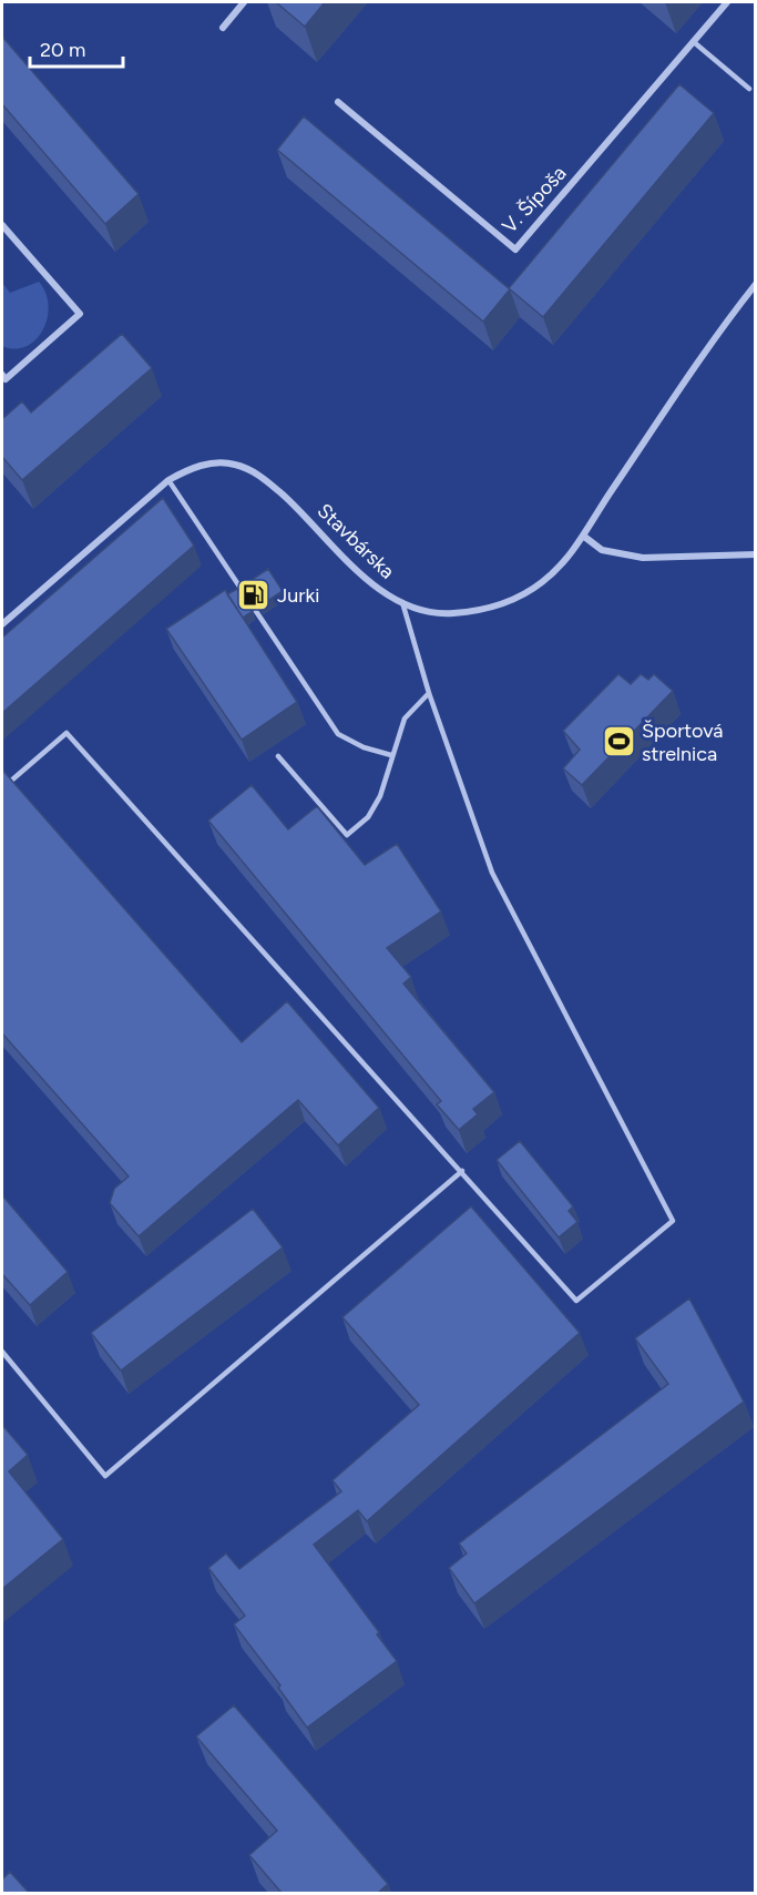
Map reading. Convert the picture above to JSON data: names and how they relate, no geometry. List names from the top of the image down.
{
  "streets": {
    "street": ["V. Šípoša", "Stavbárska"]
  },
  "places": {
    "fuel station": ["Jurki"],
    "sports": ["Športová strelnica"]
  },
  "scale_bar": "20 m"
}
